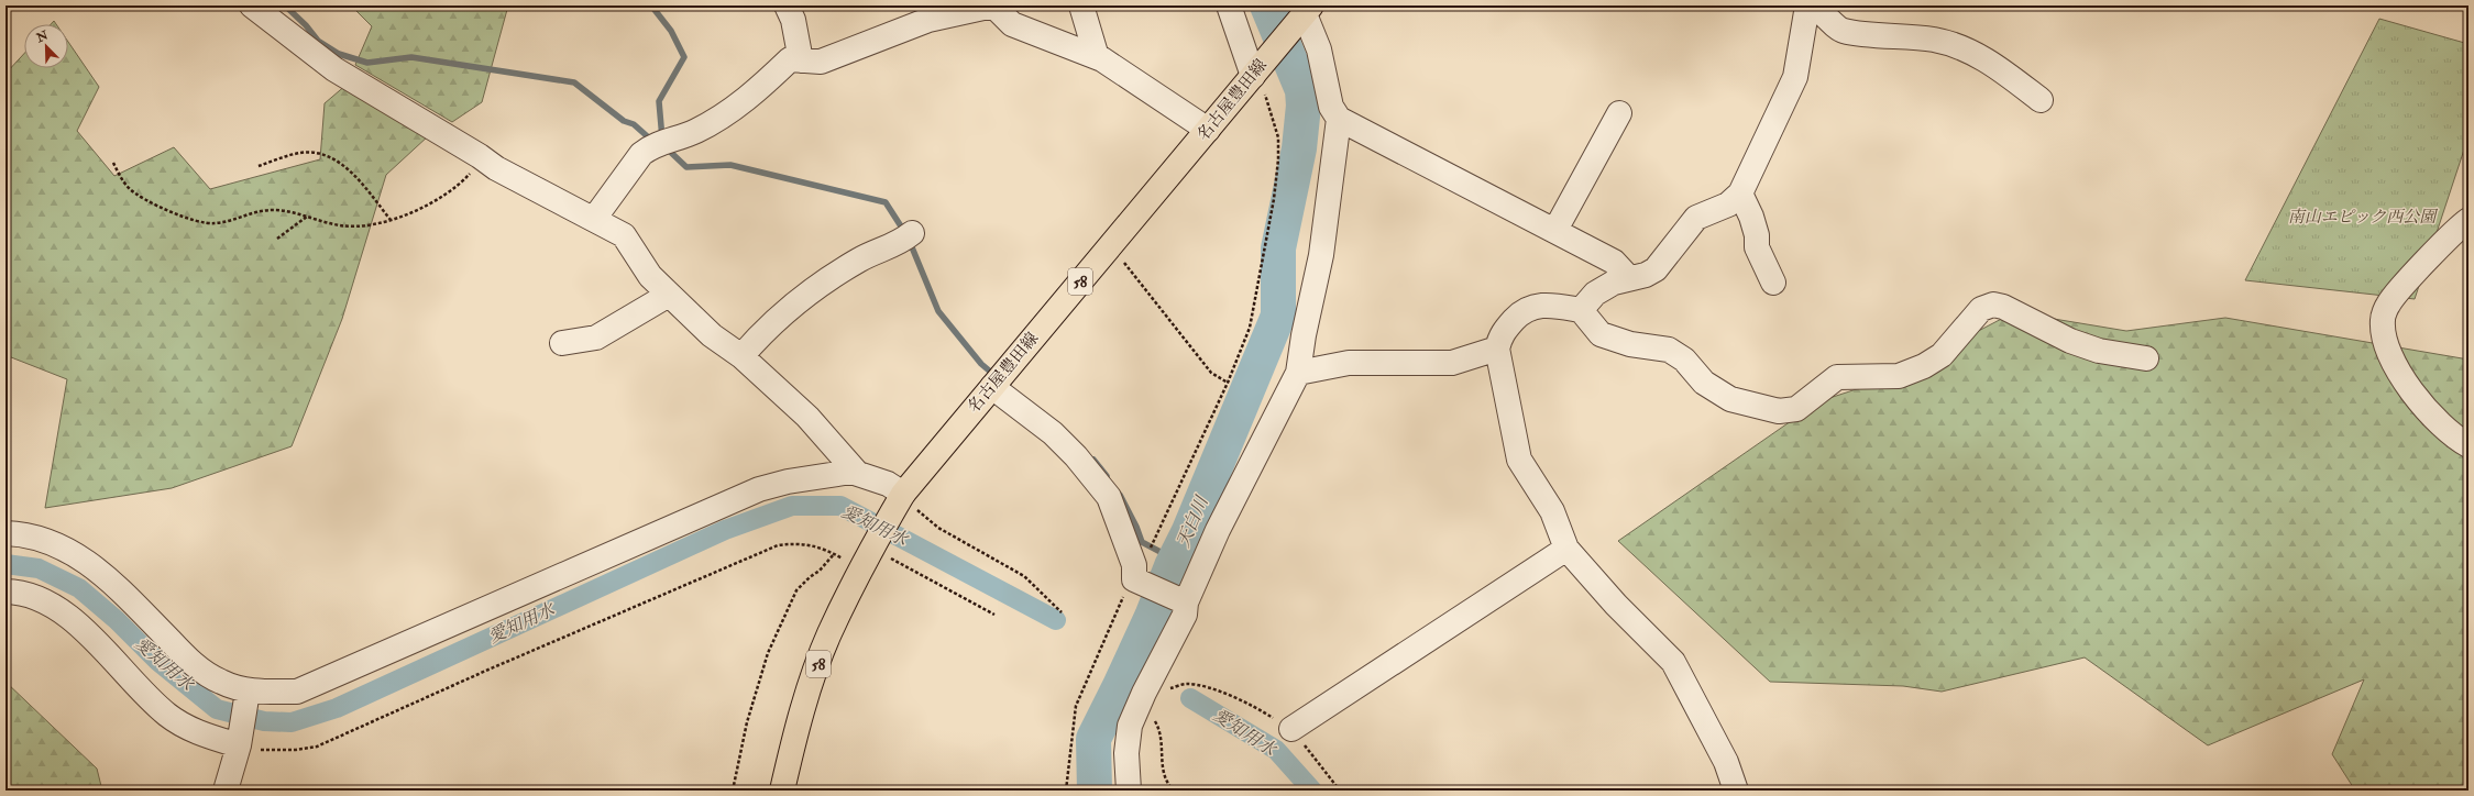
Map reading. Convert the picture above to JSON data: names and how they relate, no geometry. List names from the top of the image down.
{
  "streets": {
    "main road": ["名古屋豊田線", "58"]
  },
  "water": ["天白川", "愛知用水"],
  "parks": ["南山エピック西公園"],
  "north": "top left"
}
